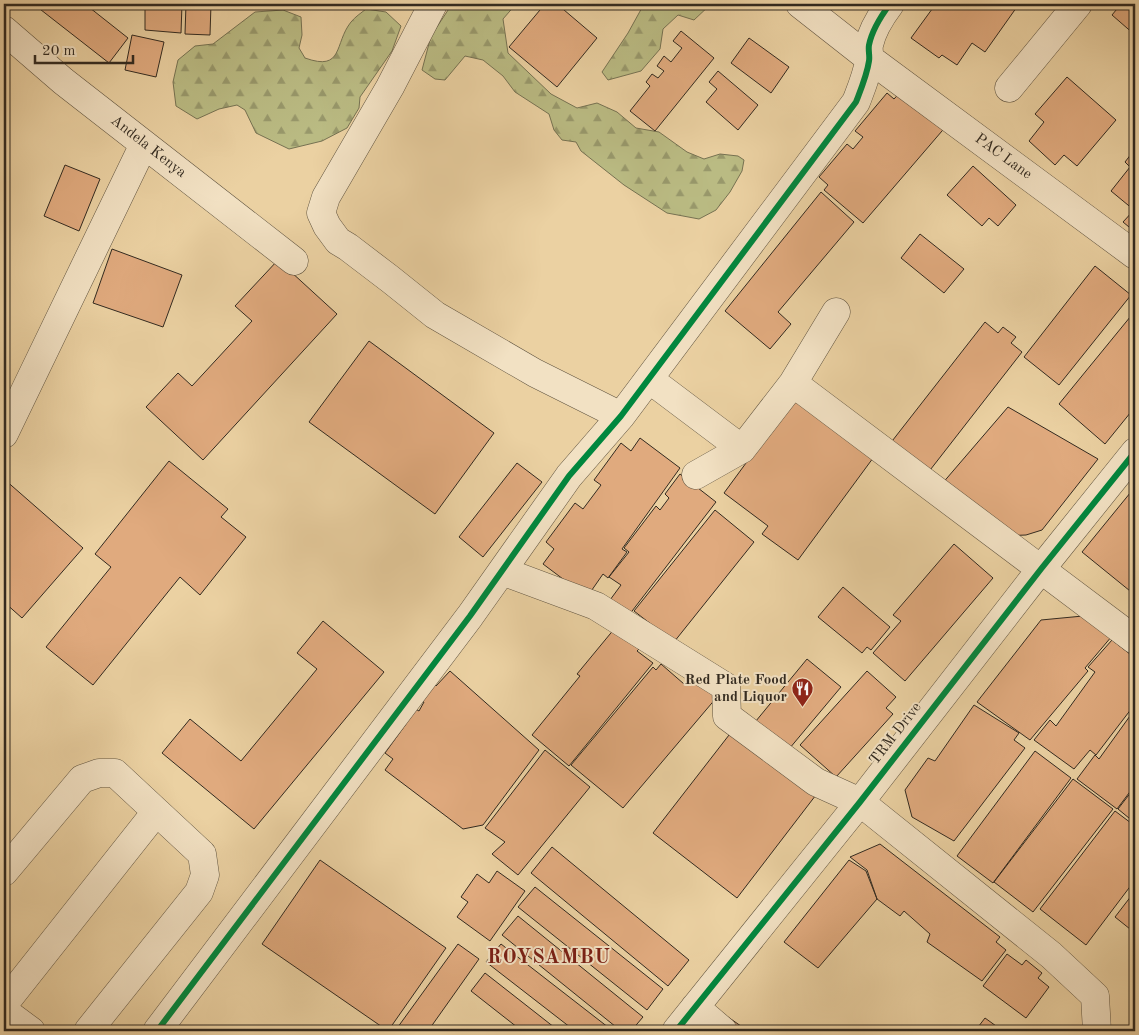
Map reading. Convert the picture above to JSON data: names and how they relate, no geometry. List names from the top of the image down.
{
  "streets": {
    "street": ["Andela Kenya", "PAC Lane", "TRM Drive"]
  },
  "districts": ["ROYSAMBU"],
  "places": {
    "restaurant": ["Red Plate Food and Liquor"]
  },
  "scale_bar": "20 m"
}
